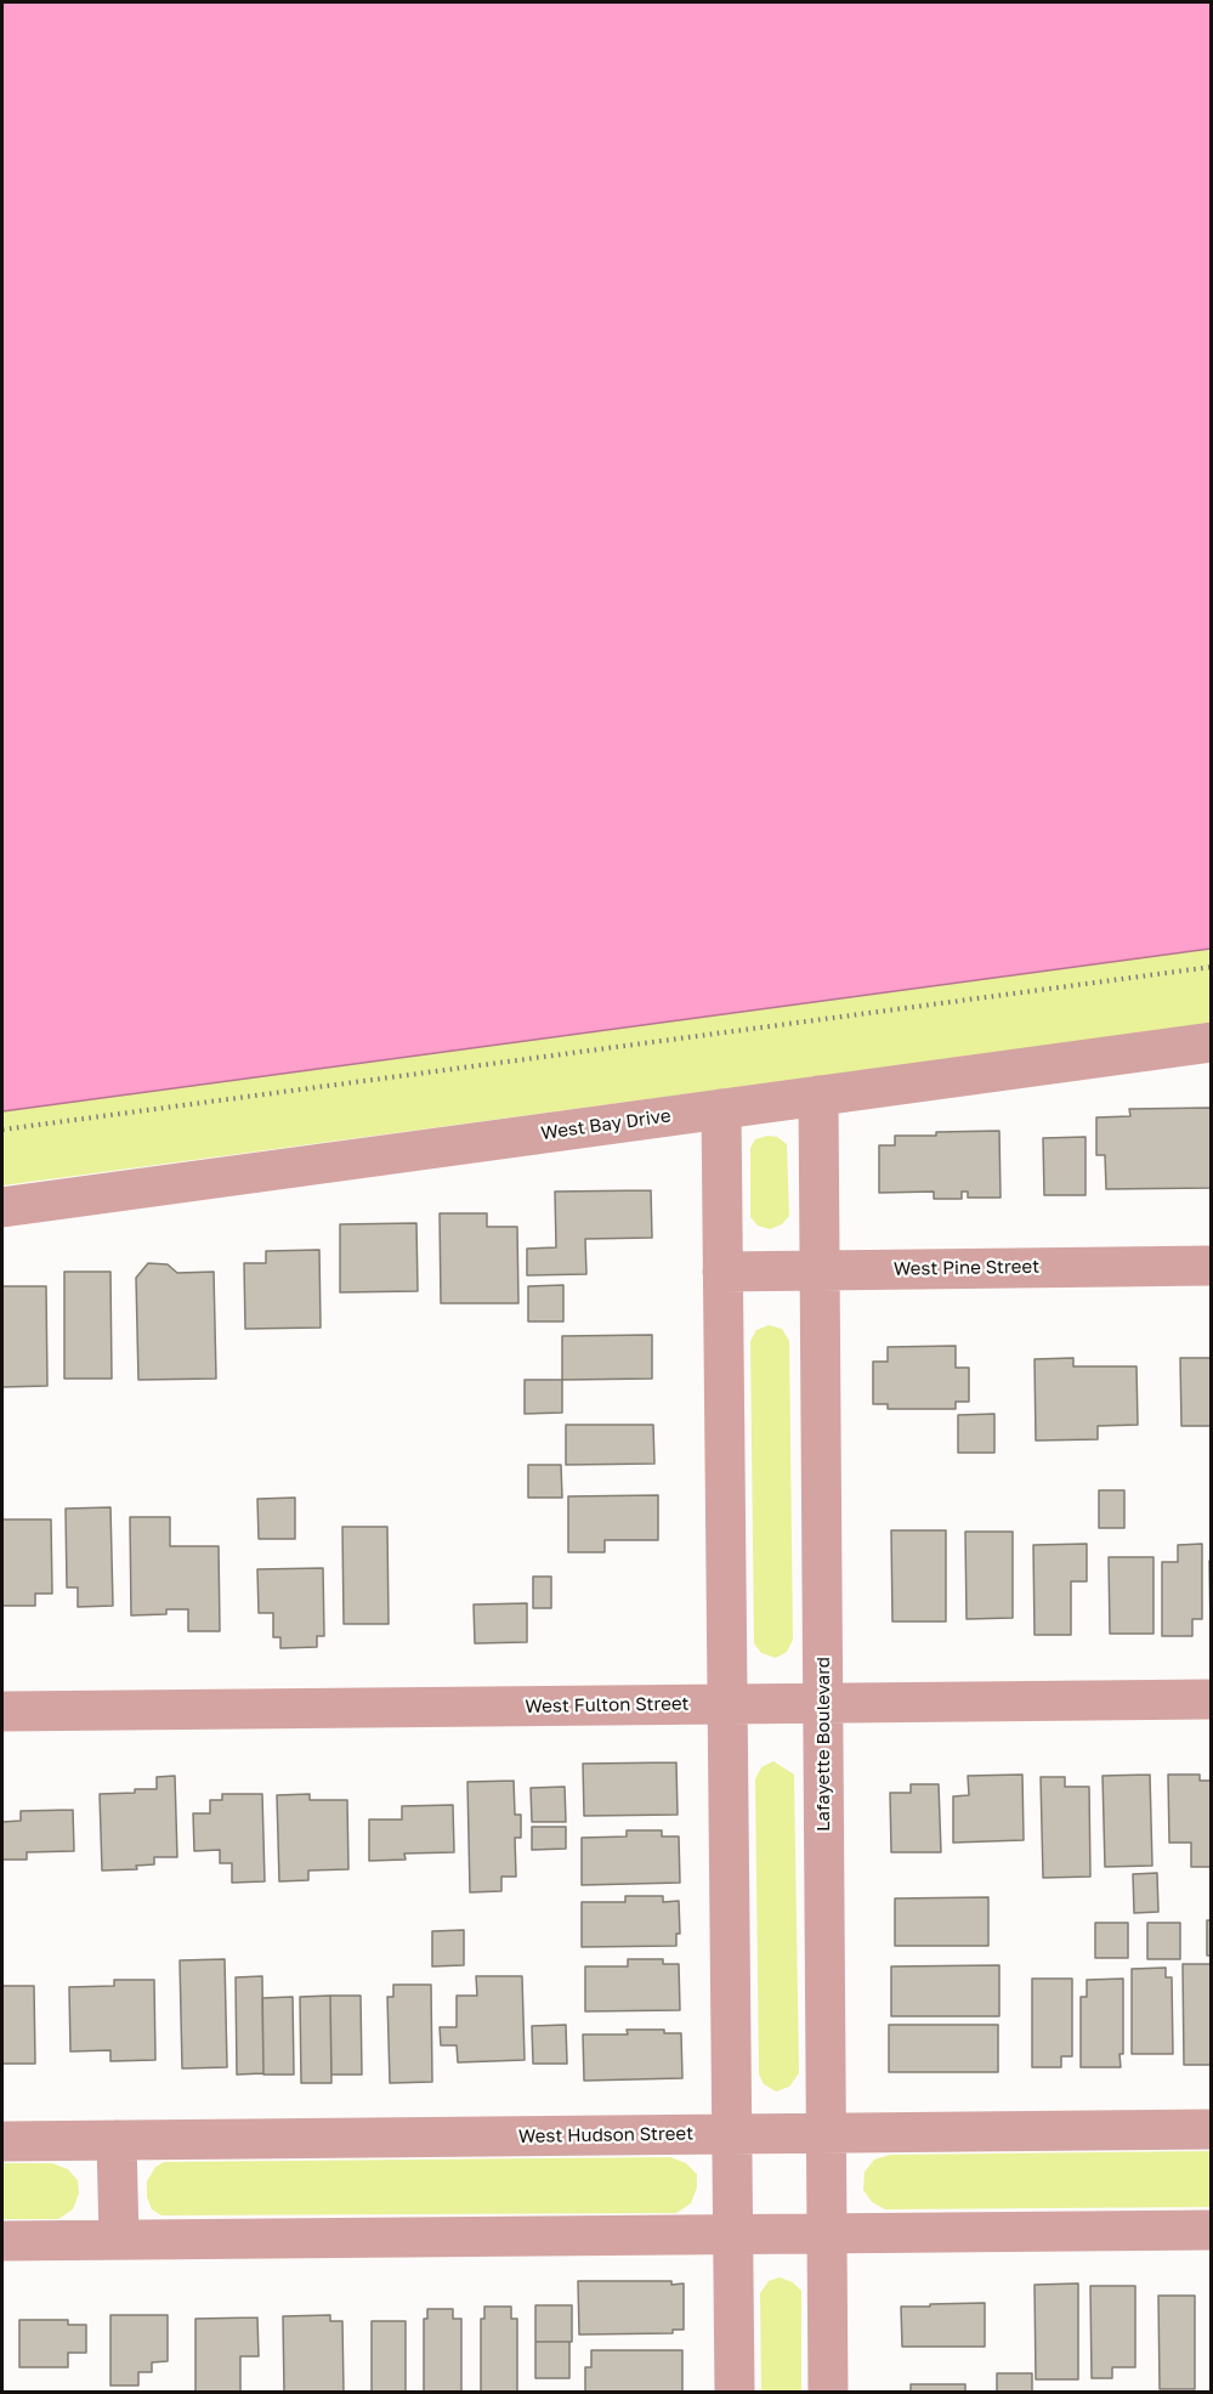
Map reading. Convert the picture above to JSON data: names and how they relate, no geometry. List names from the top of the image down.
{
  "streets": {
    "street": [
      "West Bay Drive",
      "West Pine Street",
      "West Fulton Street",
      "Lafayette Boulevard",
      "West Hudson Street"
    ]
  },
  "crossings": [
    ["West Bay Drive", "Lafayette Boulevard"],
    ["West Pine Street", "Lafayette Boulevard"],
    ["West Fulton Street", "Lafayette Boulevard"],
    ["Lafayette Boulevard", "West Hudson Street"]
  ]
}
